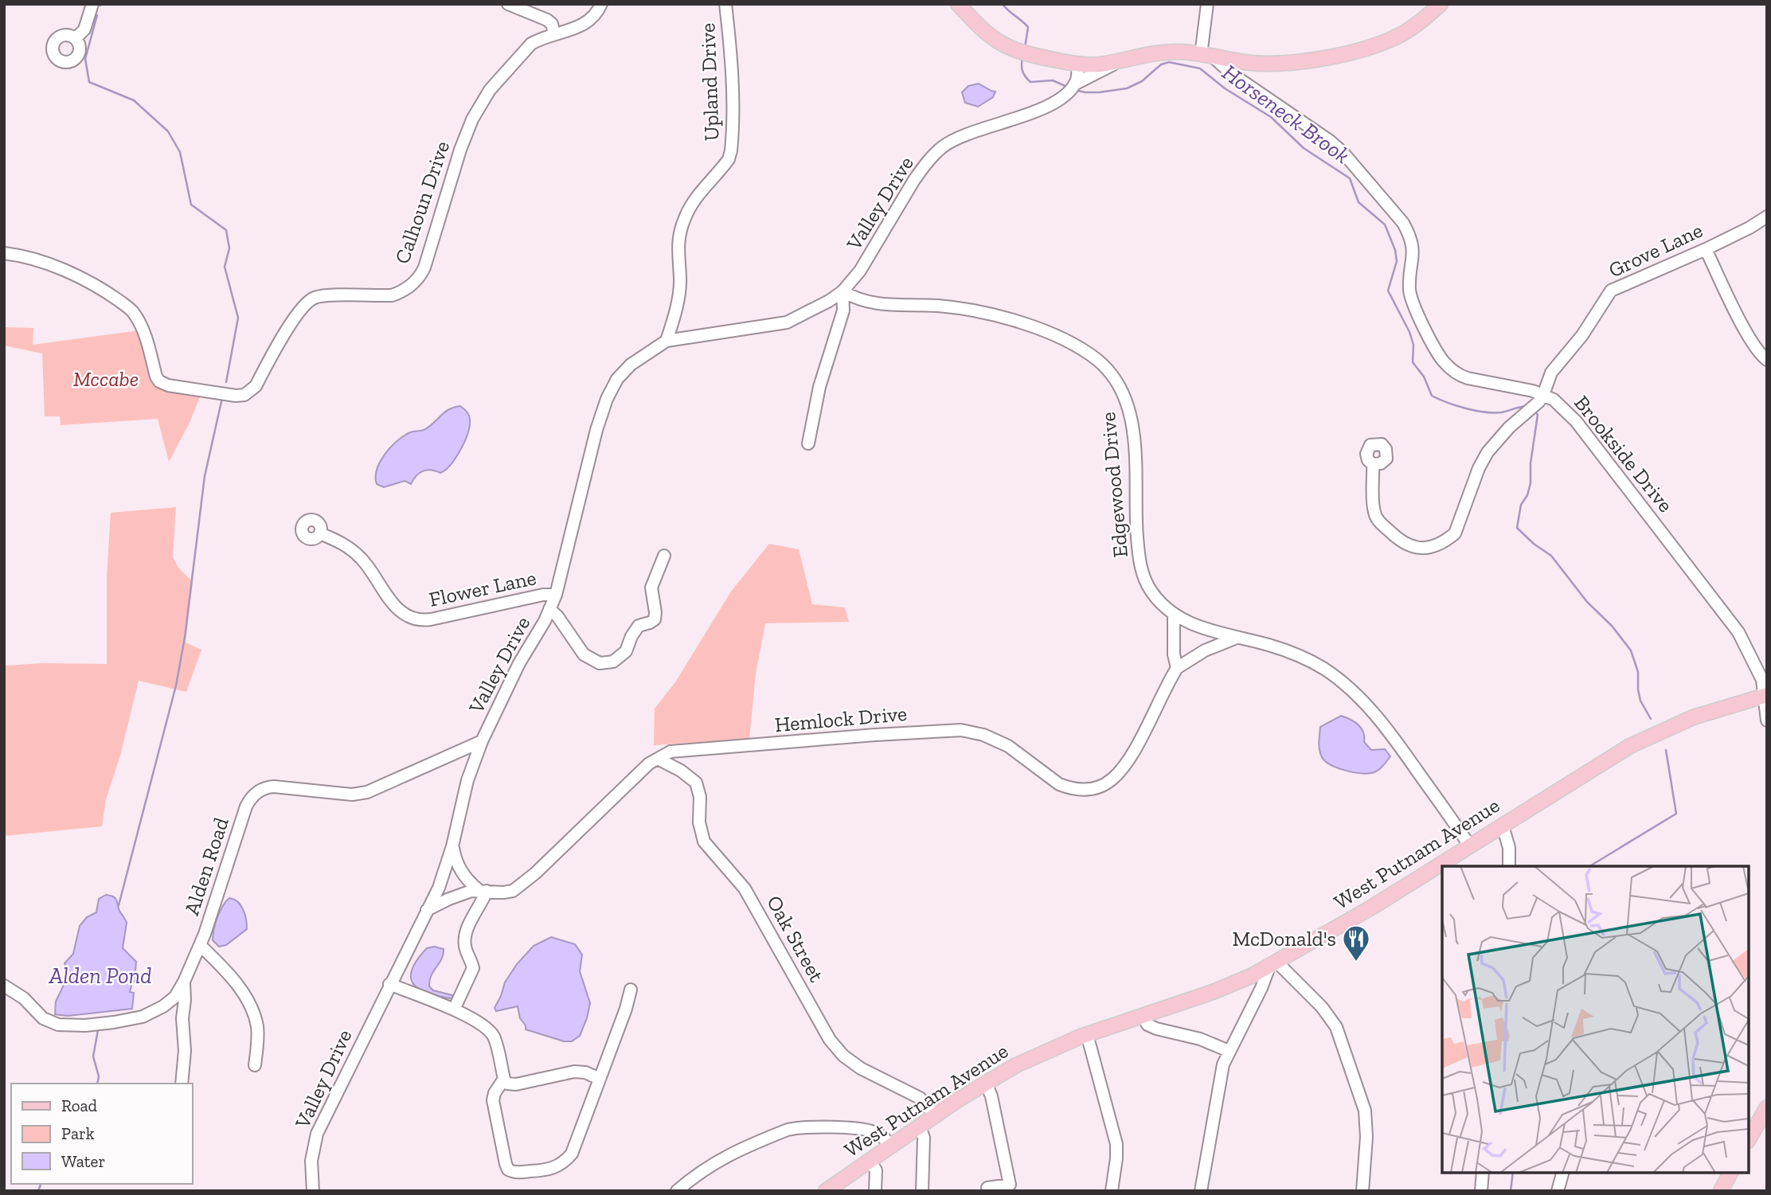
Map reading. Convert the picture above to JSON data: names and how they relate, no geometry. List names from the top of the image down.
{
  "streets": {
    "main road": ["West Putnam Avenue"],
    "street": [
      "Upland Drive",
      "Calhoun Drive",
      "Valley Drive",
      "Grove Lane",
      "Brookside Drive",
      "Edgewood Drive",
      "Flower Lane",
      "Hemlock Drive",
      "Alden Road",
      "Oak Street"
    ]
  },
  "crossings": [
    ["Upland Drive", "Valley Drive"],
    ["Valley Drive", "Edgewood Drive"],
    ["Valley Drive", "Flower Lane"],
    ["Valley Drive", "Hemlock Drive"],
    ["Valley Drive", "Alden Road"],
    ["Grove Lane", "Brookside Drive"],
    ["Brookside Drive", "West Putnam Avenue"],
    ["Edgewood Drive", "Hemlock Drive"],
    ["Edgewood Drive", "West Putnam Avenue"],
    ["Hemlock Drive", "Oak Street"],
    ["West Putnam Avenue", "Oak Street"]
  ],
  "water": ["Horseneck Brook", "Alden Pond"],
  "parks": ["Mccabe"],
  "places": {
    "restaurant": ["McDonald's"]
  },
  "legend": ["Road", "Park", "Water"]
}
